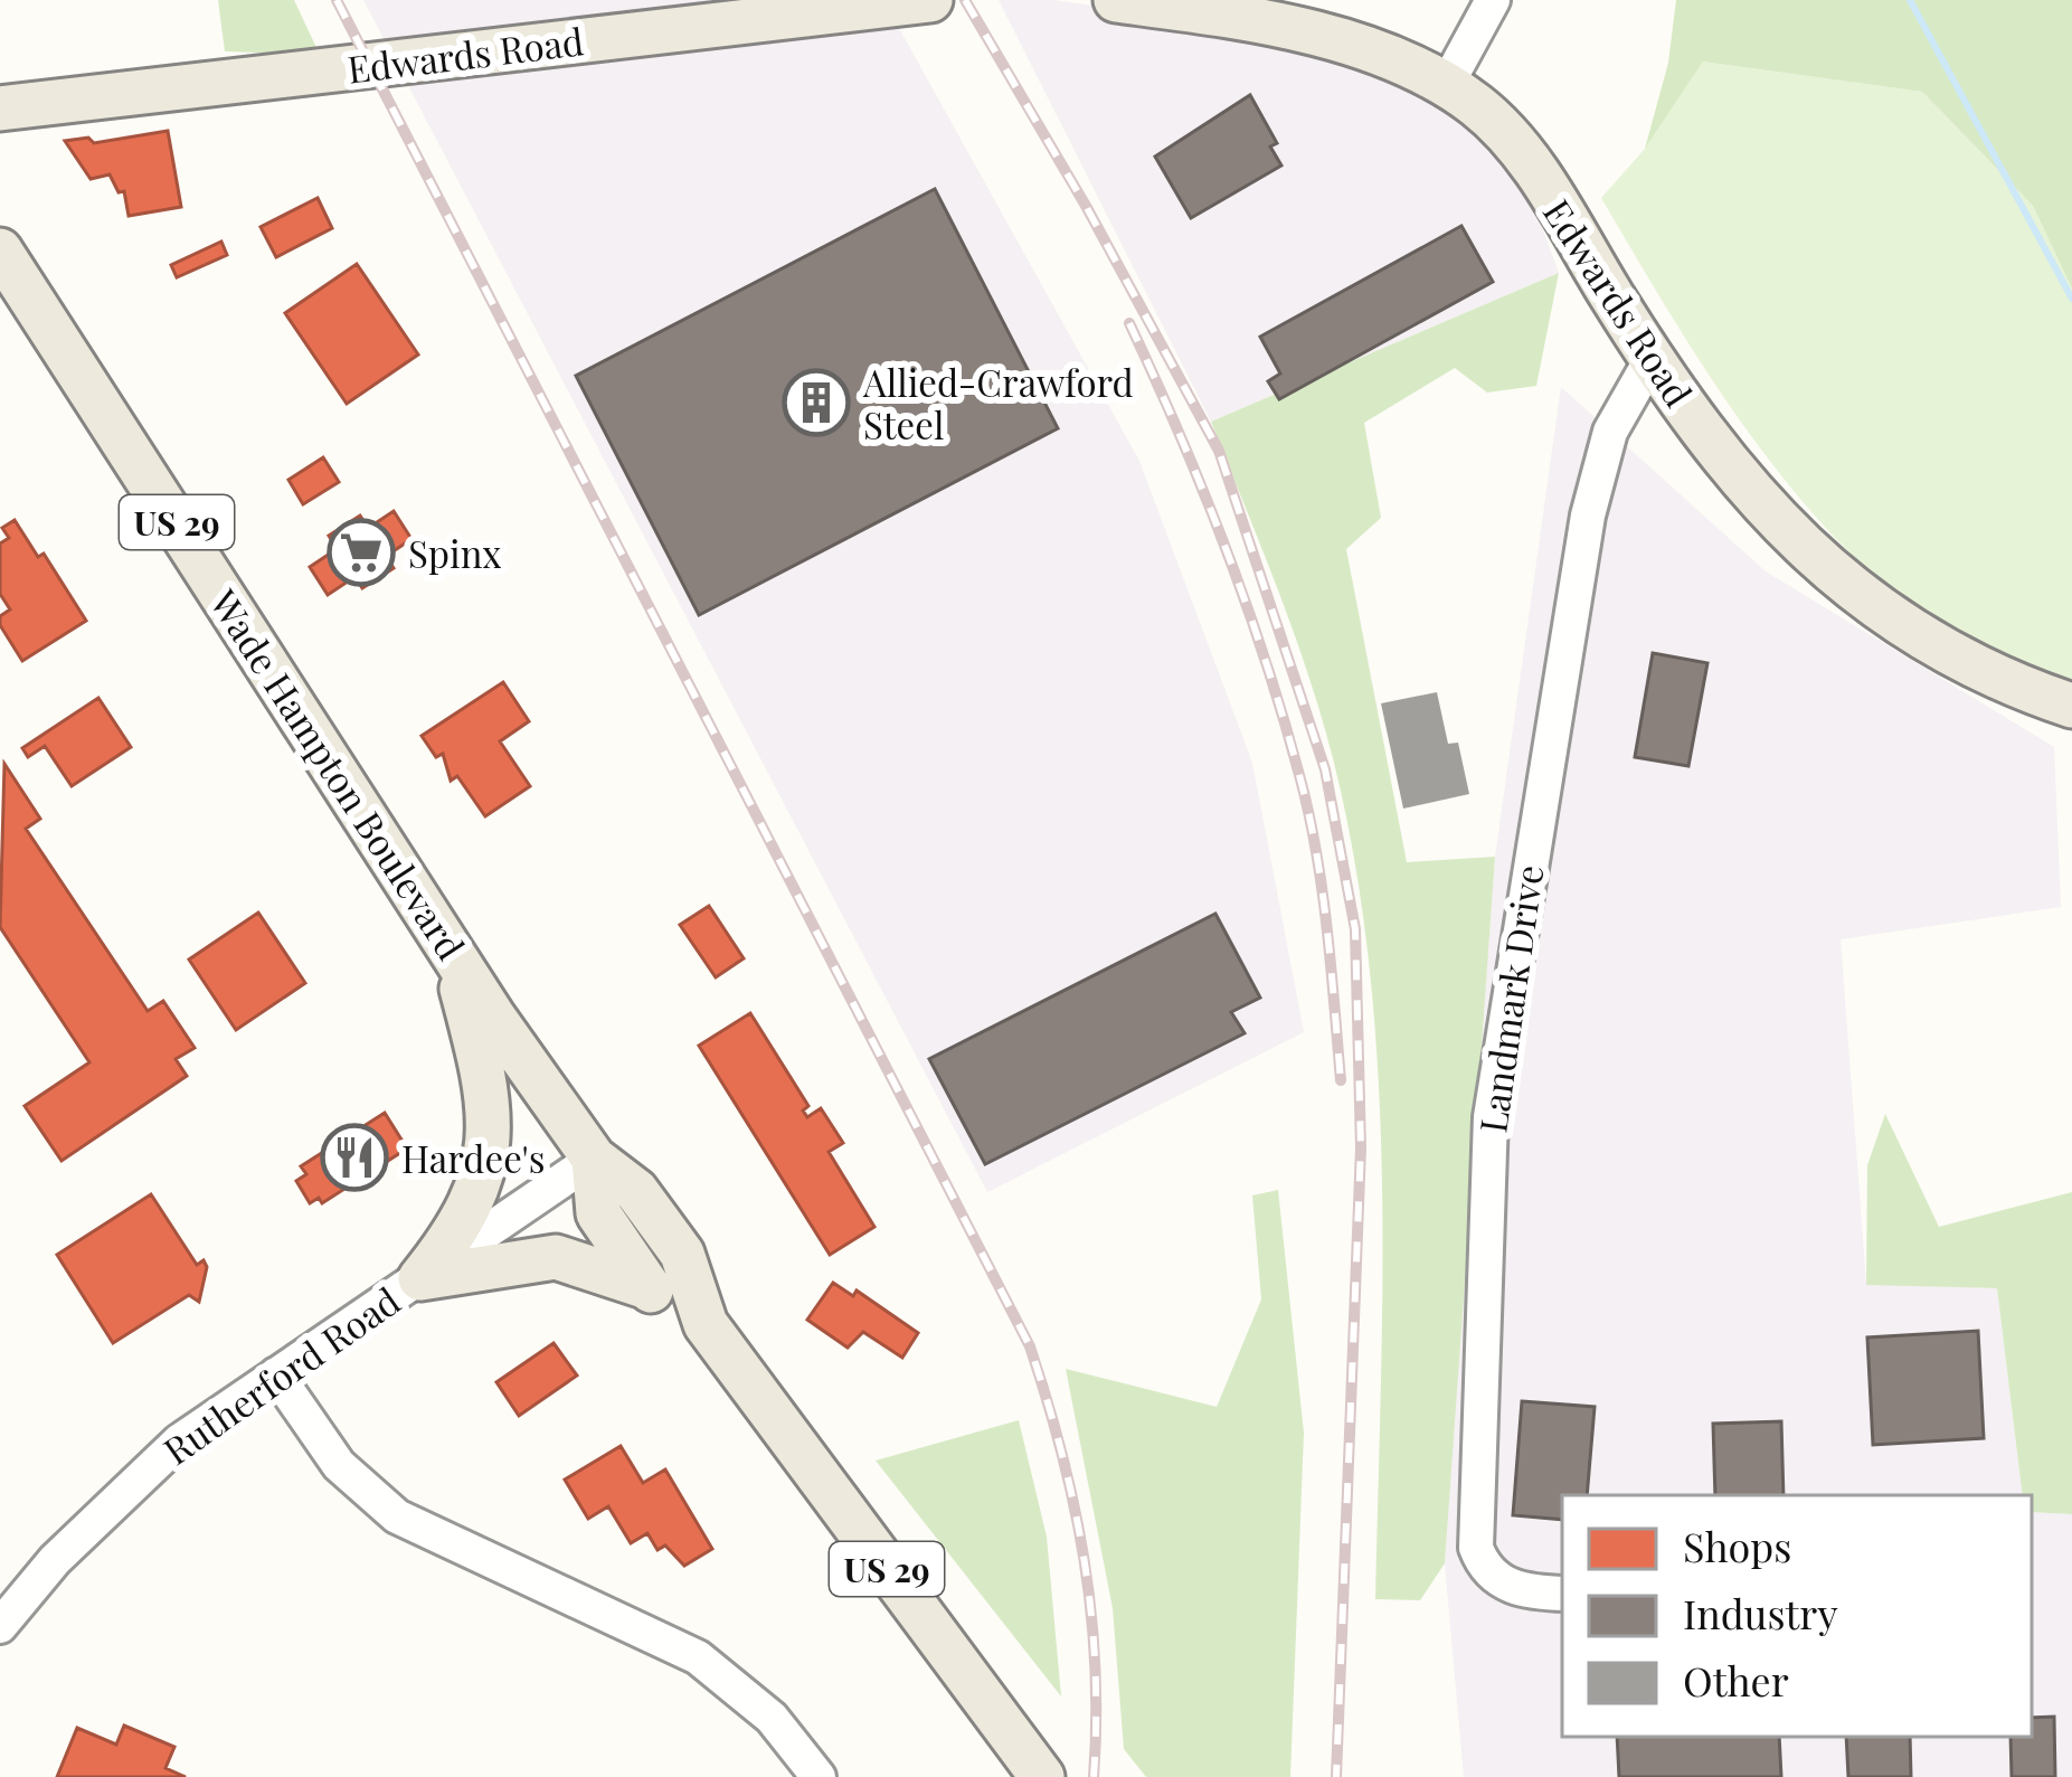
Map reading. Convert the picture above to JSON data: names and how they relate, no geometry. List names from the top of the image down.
{
  "streets": {
    "main road": ["Edwards Road", "US 29", "Wade Hampton Boulevard"],
    "street": ["Landmark Drive", "Rutherford Road"]
  },
  "crossings": [
    ["Edwards Road", "Landmark Drive"],
    ["Wade Hampton Boulevard", "Rutherford Road"]
  ],
  "places": {
    "building": ["Allied-Crawford Steel"],
    "supermarket": ["Spinx"],
    "restaurant": ["Hardee's"]
  },
  "legend": ["Shops", "Industry", "Other"]
}
